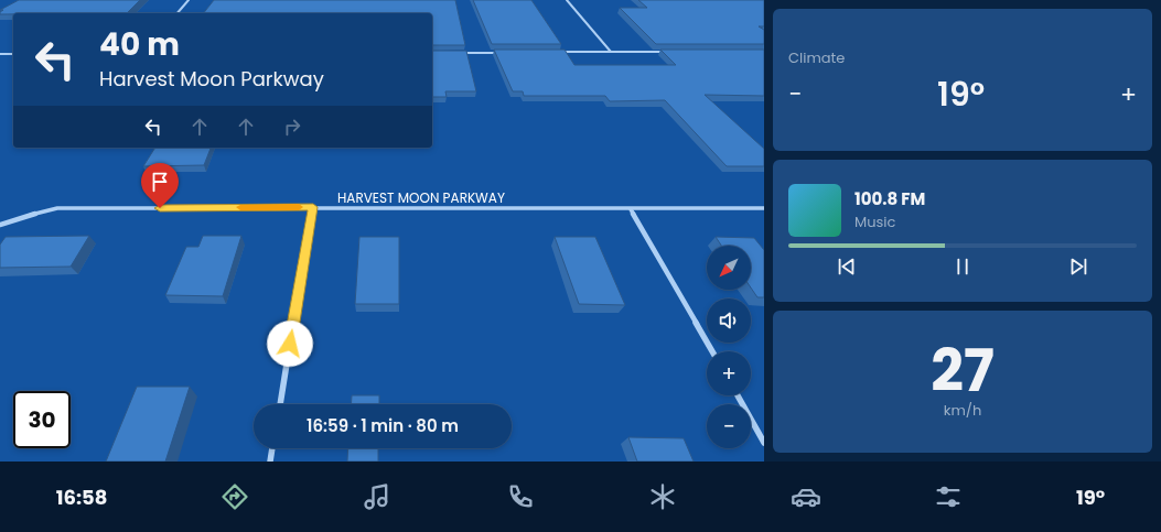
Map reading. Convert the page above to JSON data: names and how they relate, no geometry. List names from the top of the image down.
{
  "streets": {
    "street": ["HARVEST MOON PARKWAY"]
  },
  "north": "bottom left",
  "page": {
    "tile": [
      "Climate",
      ["27", "km/h"]
    ],
    "turn": ["40 m", "Harvest Moon Parkway"],
    "heat": ["−", "19°", "+"],
    "song": ["100.8 FM", "Music"],
    "map_buttons": ["+", "−"],
    "limit": "30",
    "trip": "16:59 · 1 min · 80 m",
    "tabs": ["16:58", "19°"]
  }
}
